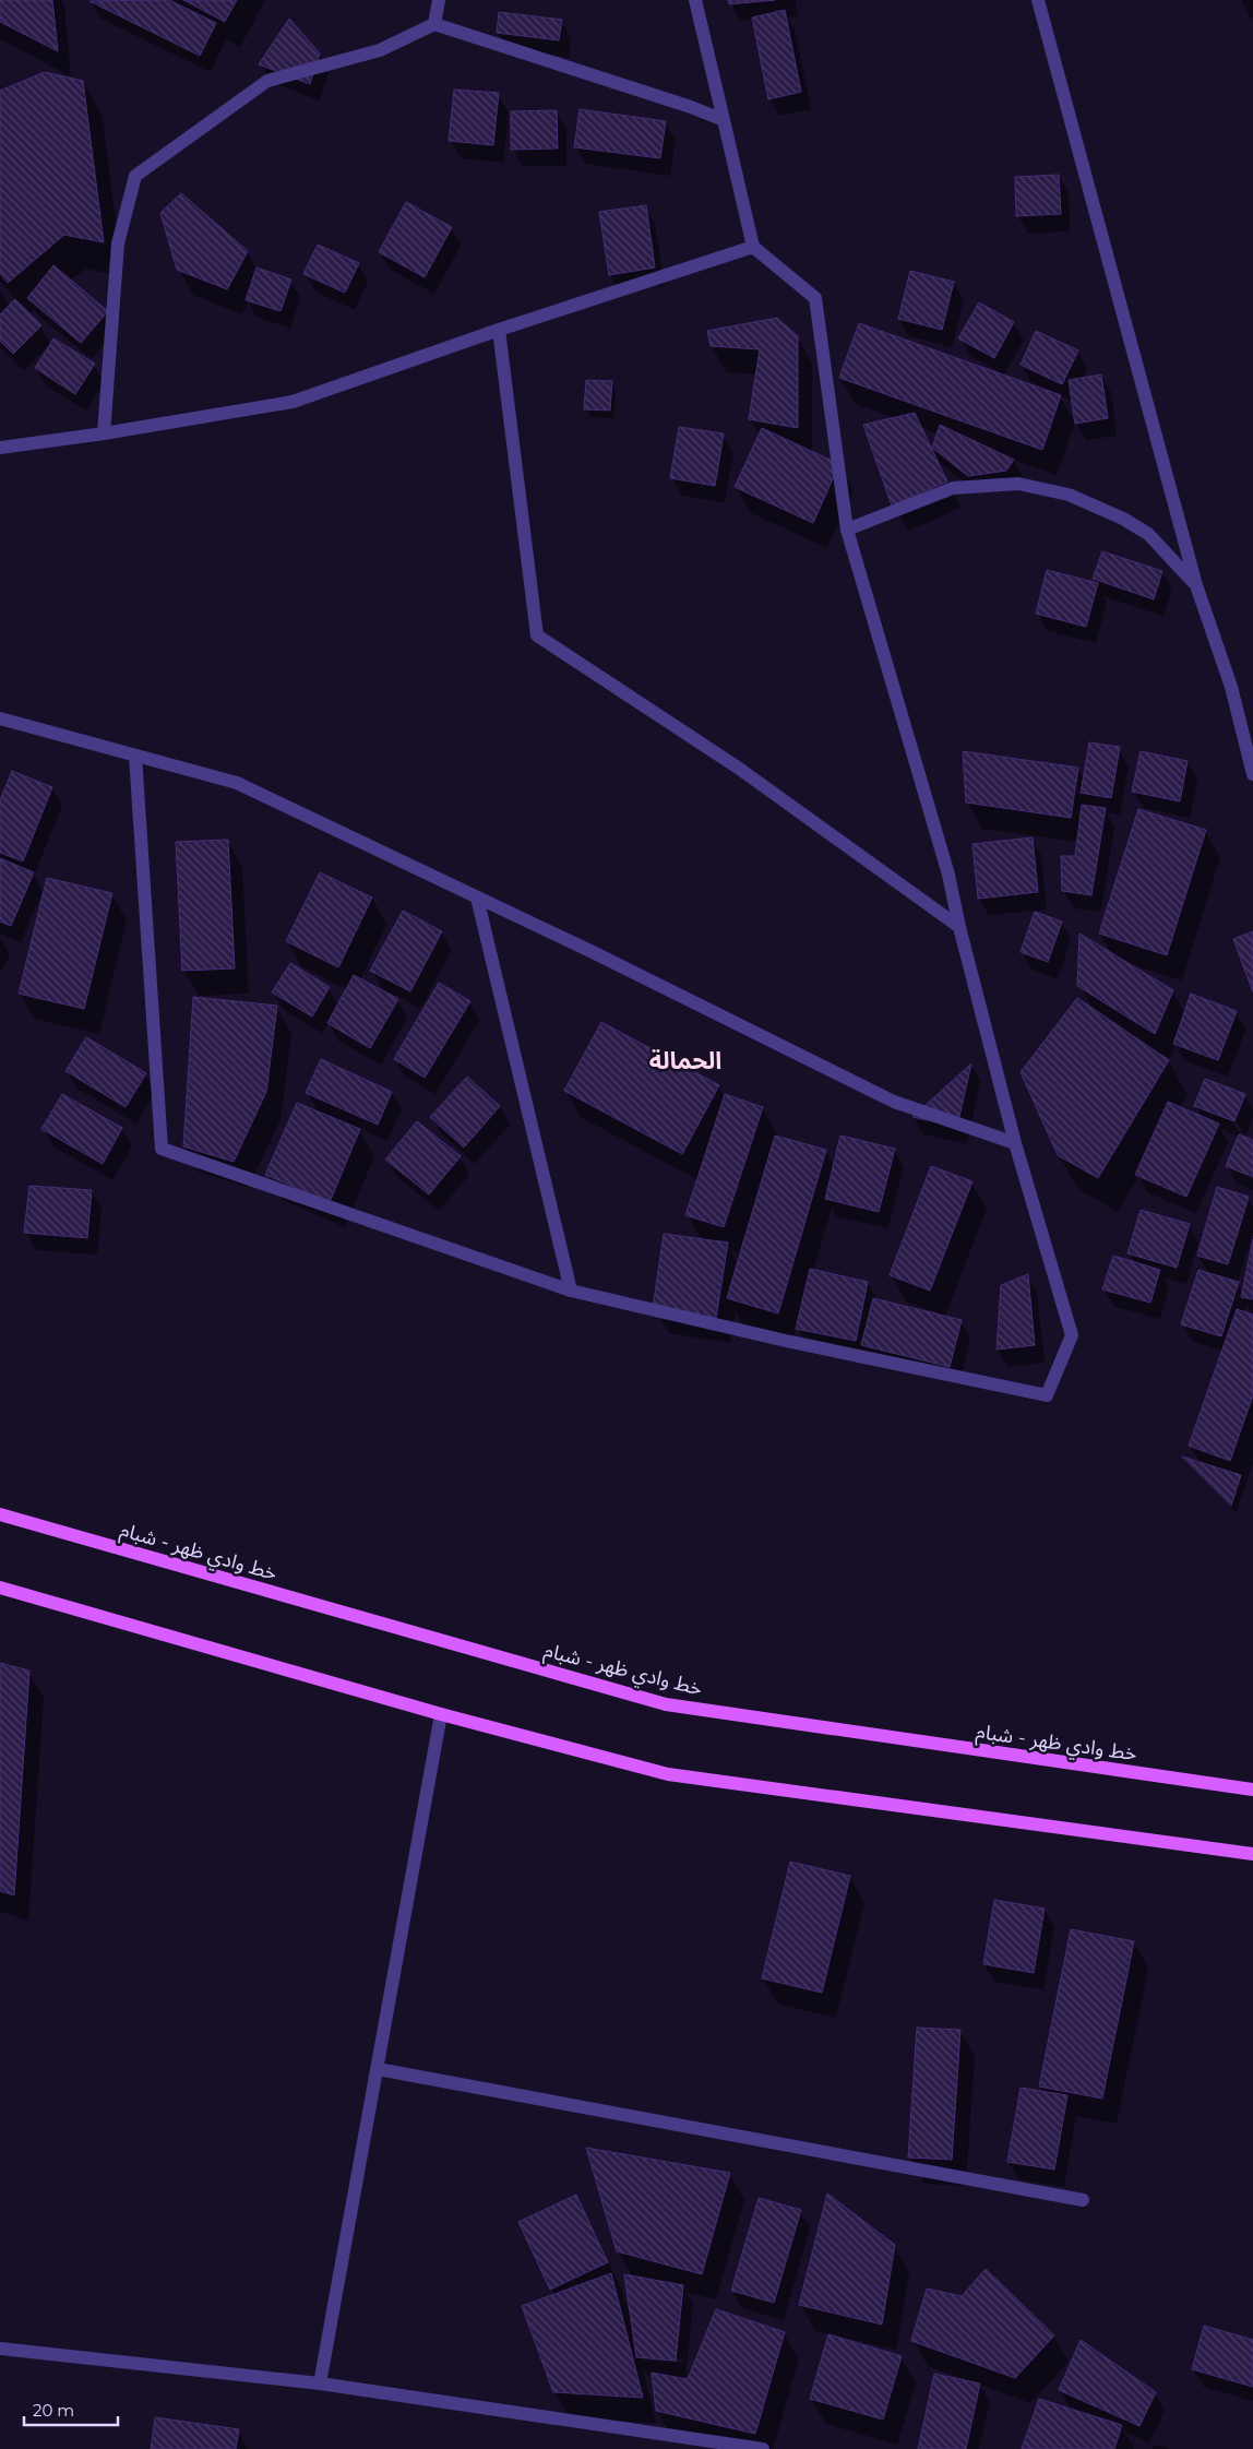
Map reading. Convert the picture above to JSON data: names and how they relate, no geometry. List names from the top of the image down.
{
  "streets": {
    "main road": ["خط وادي ظهر - شبام"]
  },
  "districts": ["الحمالة"],
  "scale_bar": "20 m"
}
